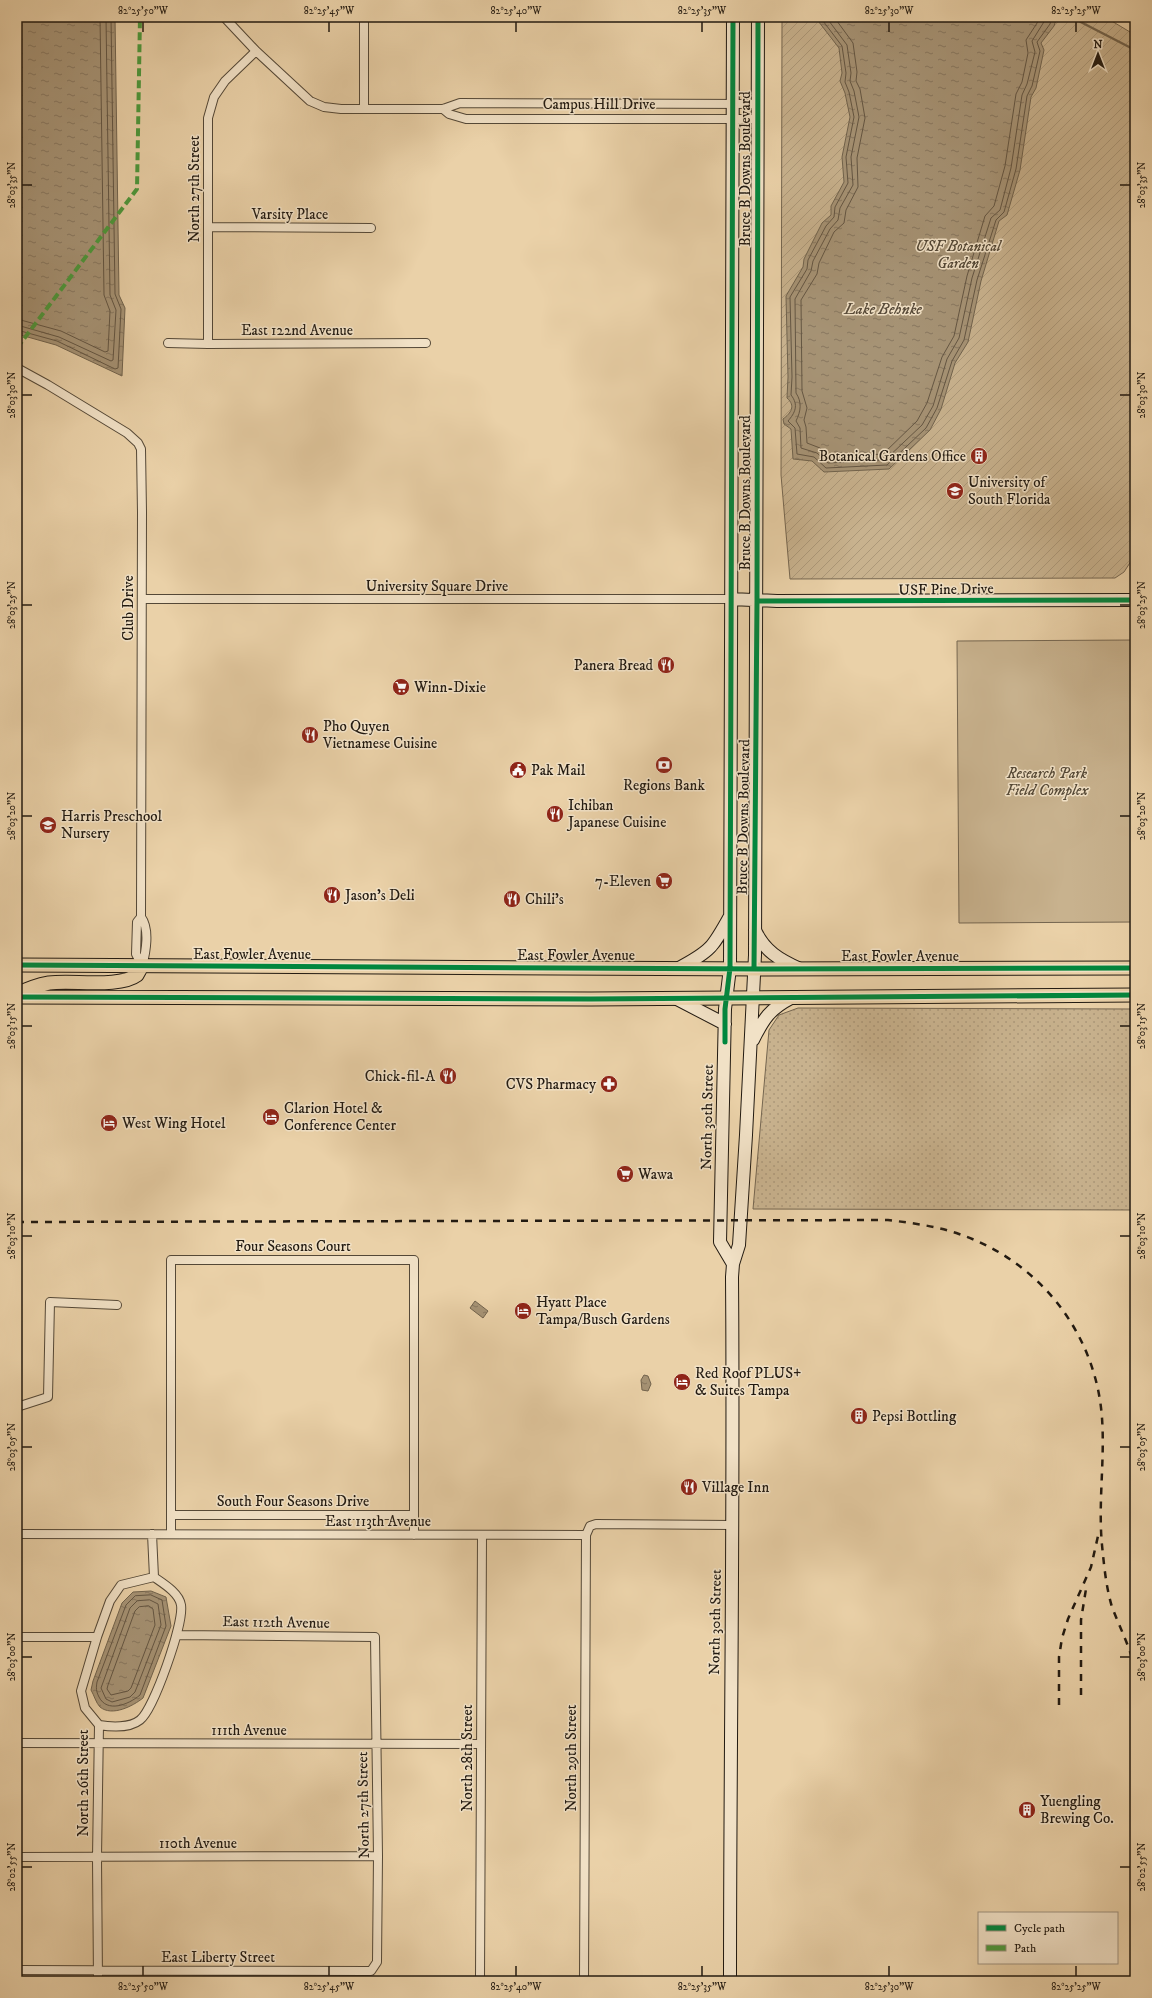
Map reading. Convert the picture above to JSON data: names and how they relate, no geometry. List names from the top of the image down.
{
  "streets": {
    "main road": [
      "Bruce B Downs Boulevard",
      "USF Pine Drive",
      "East Fowler Avenue",
      "North 30th Street"
    ],
    "street": [
      "Campus Hill Drive",
      "North 27th Street",
      "Varsity Place",
      "East 122nd Avenue",
      "University Square Drive",
      "Club Drive",
      "Four Seasons Court",
      "South Four Seasons Drive",
      "East 113th Avenue",
      "East 112th Avenue",
      "111th Avenue",
      "North 28th Street",
      "North 29th Street",
      "North 26th Street",
      "110th Avenue",
      "East Liberty Street"
    ]
  },
  "crossings": [
    ["Campus Hill Drive", "Bruce B Downs Boulevard"],
    ["Campus Hill Drive", "North 27th Street"],
    ["Bruce B Downs Boulevard", "University Square Drive"],
    ["Bruce B Downs Boulevard", "USF Pine Drive"],
    ["Bruce B Downs Boulevard", "East Fowler Avenue"],
    ["Bruce B Downs Boulevard", "North 30th Street"],
    ["North 27th Street", "Varsity Place"],
    ["North 27th Street", "East 122nd Avenue"],
    ["North 27th Street", "East 112th Avenue"],
    ["North 27th Street", "111th Avenue"],
    ["North 27th Street", "110th Avenue"],
    ["North 27th Street", "East Liberty Street"],
    ["University Square Drive", "USF Pine Drive"],
    ["University Square Drive", "Club Drive"],
    ["Club Drive", "East Fowler Avenue"],
    ["East Fowler Avenue", "North 30th Street"],
    ["Four Seasons Court", "South Four Seasons Drive"],
    ["Four Seasons Court", "East 113th Avenue"],
    ["East 113th Avenue", "North 28th Street"],
    ["East 113th Avenue", "North 29th Street"],
    ["111th Avenue", "North 28th Street"],
    ["111th Avenue", "North 26th Street"],
    ["North 26th Street", "110th Avenue"],
    ["North 26th Street", "East Liberty Street"]
  ],
  "water": ["Lake Behnke"],
  "parks": ["USF Botanical Garden", "Research Park Field Complex"],
  "places": {
    "building": ["Botanical Gardens Office", "Pepsi Bottling", "Yuengling Brewing Co."],
    "school or university": ["University of South Florida", "Harris Preschool Nursery"],
    "restaurant": [
      "Panera Bread",
      "Pho Quyen Vietnamese Cuisine",
      "Ichiban Japanese Cuisine",
      "Jason's Deli",
      "Chili's",
      "Chick-fil-A",
      "Village Inn"
    ],
    "supermarket": ["Winn-Dixie", "7-Eleven", "Wawa"],
    "bank": ["Regions Bank"],
    "public building": ["Pak Mail"],
    "pharmacy": ["CVS Pharmacy"],
    "hotel": [
      "Clarion Hotel & Conference Center",
      "West Wing Hotel",
      "Hyatt Place Tampa/Busch Gardens",
      "Red Roof PLUS+ & Suites Tampa"
    ]
  },
  "legend": ["Cycle path", "Path"],
  "north": "top",
  "coordinates": [
    "82°25'50\"W",
    "82°25'45\"W",
    "82°25'40\"W",
    "82°25'35\"W",
    "82°25'30\"W",
    "82°25'25\"W",
    "28°03'35\"N",
    "28°03'30\"N",
    "28°03'25\"N",
    "28°03'20\"N",
    "28°03'15\"N",
    "28°03'10\"N",
    "28°03'05\"N",
    "28°03'00\"N",
    "28°02'55\"N"
  ]
}
